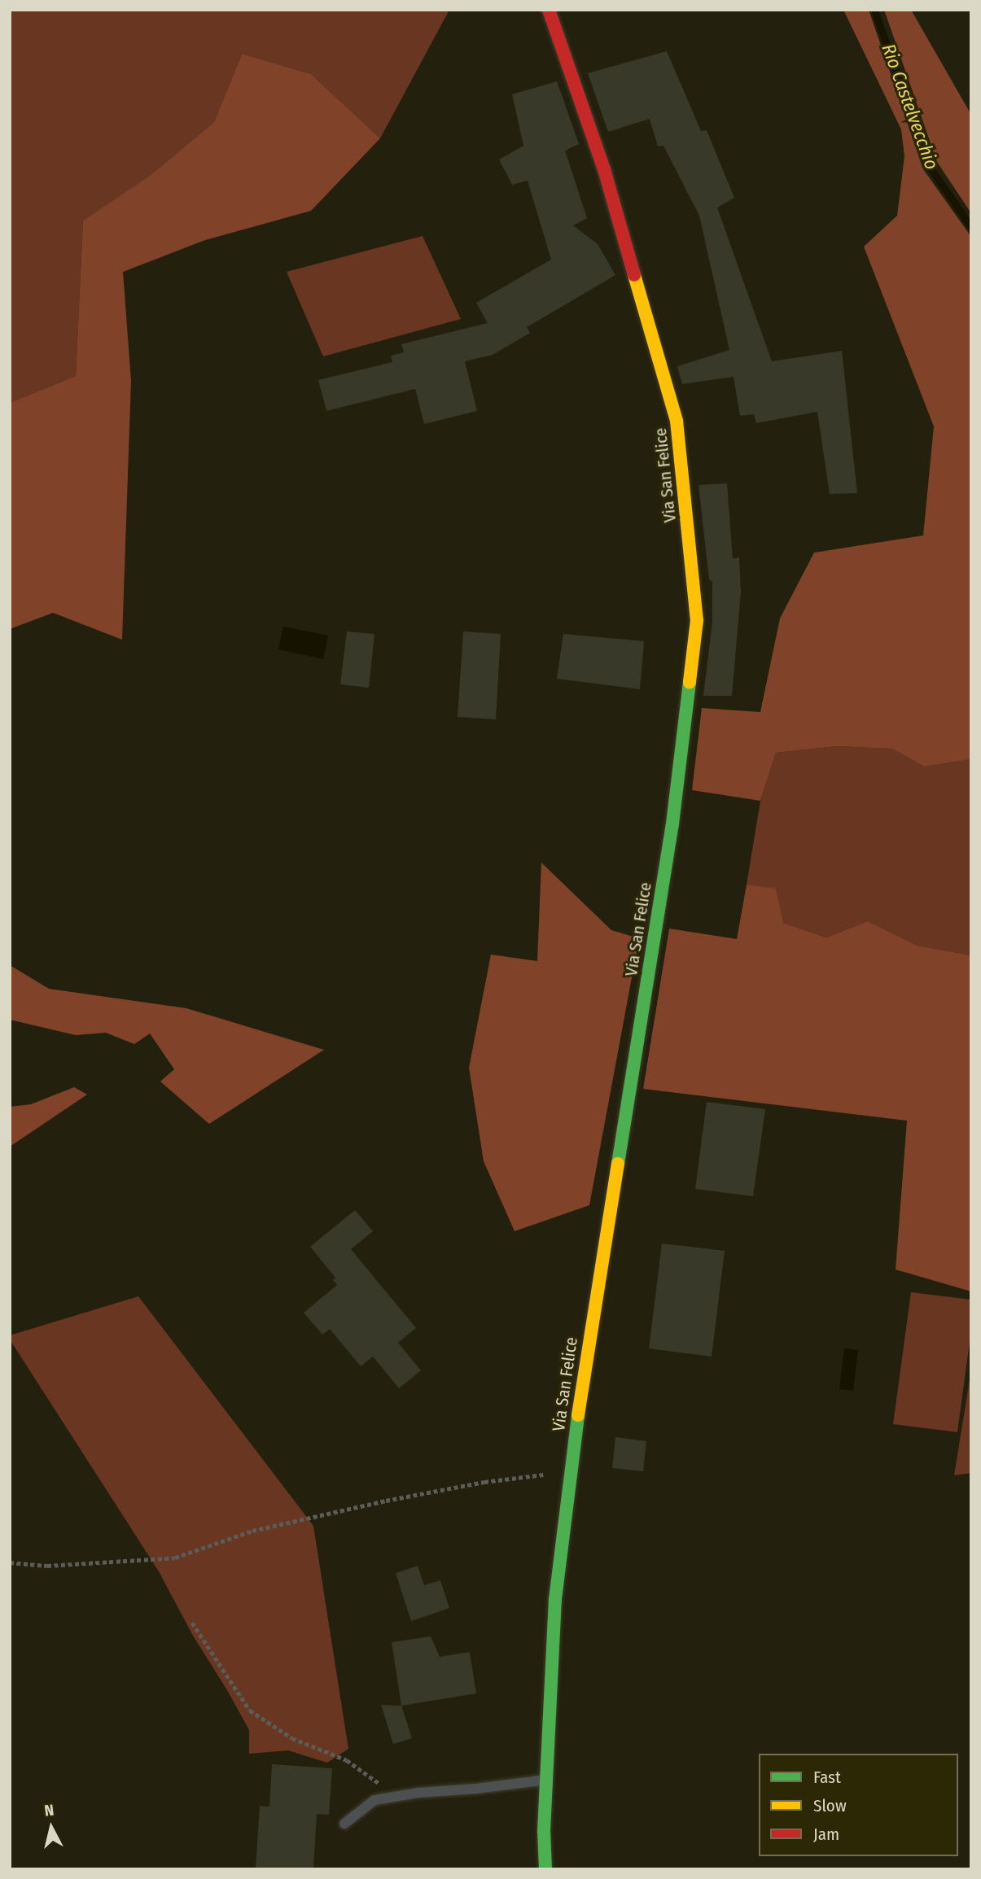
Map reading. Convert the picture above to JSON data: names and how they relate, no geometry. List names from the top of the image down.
{
  "streets": {
    "street": ["Via San Felice"]
  },
  "water": ["Rio Castelvecchio"],
  "legend": ["Fast", "Slow", "Jam"],
  "north": "top"
}
